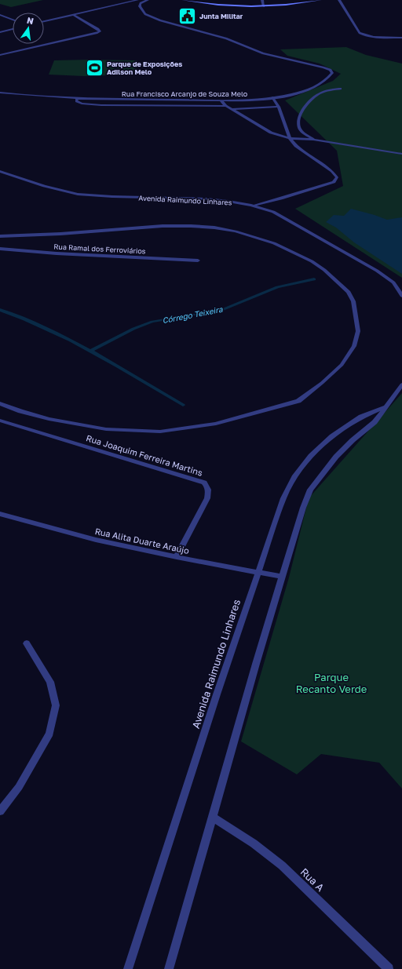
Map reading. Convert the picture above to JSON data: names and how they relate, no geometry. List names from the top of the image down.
{
  "streets": {
    "street": [
      "Rua Francisco Arcanjo de Souza Melo",
      "Avenida Raimundo Linhares",
      "Rua Ramal dos Ferroviários",
      "Rua Joaquim Ferreira Martins",
      "Rua Alita Duarte Araújo",
      "Rua A"
    ]
  },
  "crossings": [
    ["Avenida Raimundo Linhares", "Rua Alita Duarte Araújo"],
    ["Avenida Raimundo Linhares", "Rua A"],
    ["Rua Joaquim Ferreira Martins", "Rua Alita Duarte Araújo"]
  ],
  "water": ["Córrego Teixeira"],
  "parks": ["Parque Recanto Verde"],
  "places": {
    "public building": ["Junta Militar"],
    "sports": ["Parque de Exposições Adilson Melo"]
  },
  "north": "top"
}
